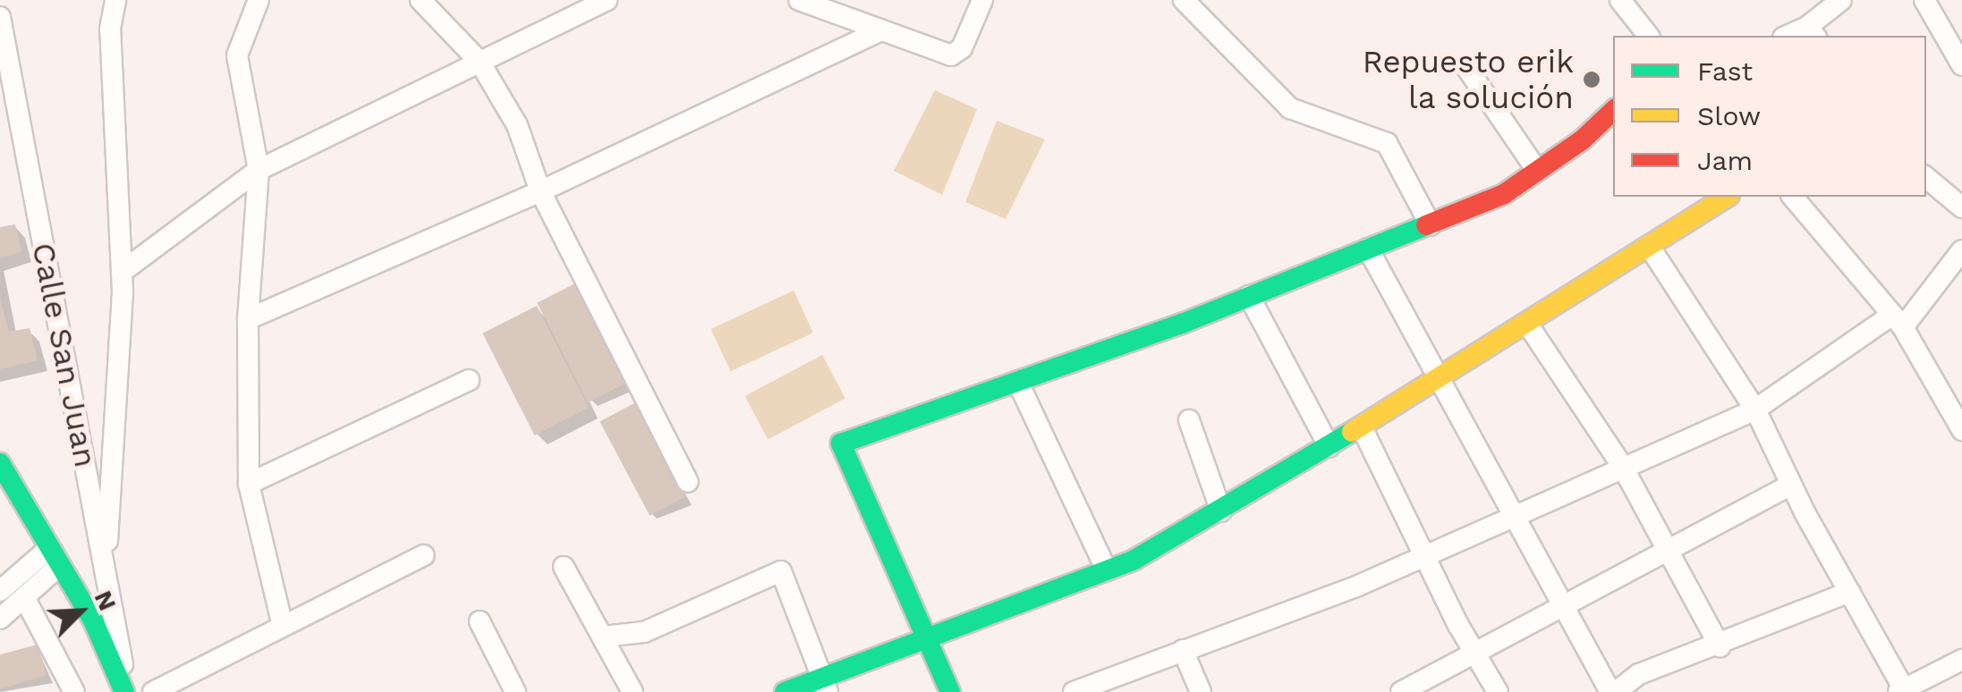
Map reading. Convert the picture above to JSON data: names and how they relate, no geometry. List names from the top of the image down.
{
  "streets": {
    "street": ["Calle San Juan"]
  },
  "places": ["Repuesto erik la solución"],
  "legend": ["Fast", "Slow", "Jam"],
  "north": "top right"
}
